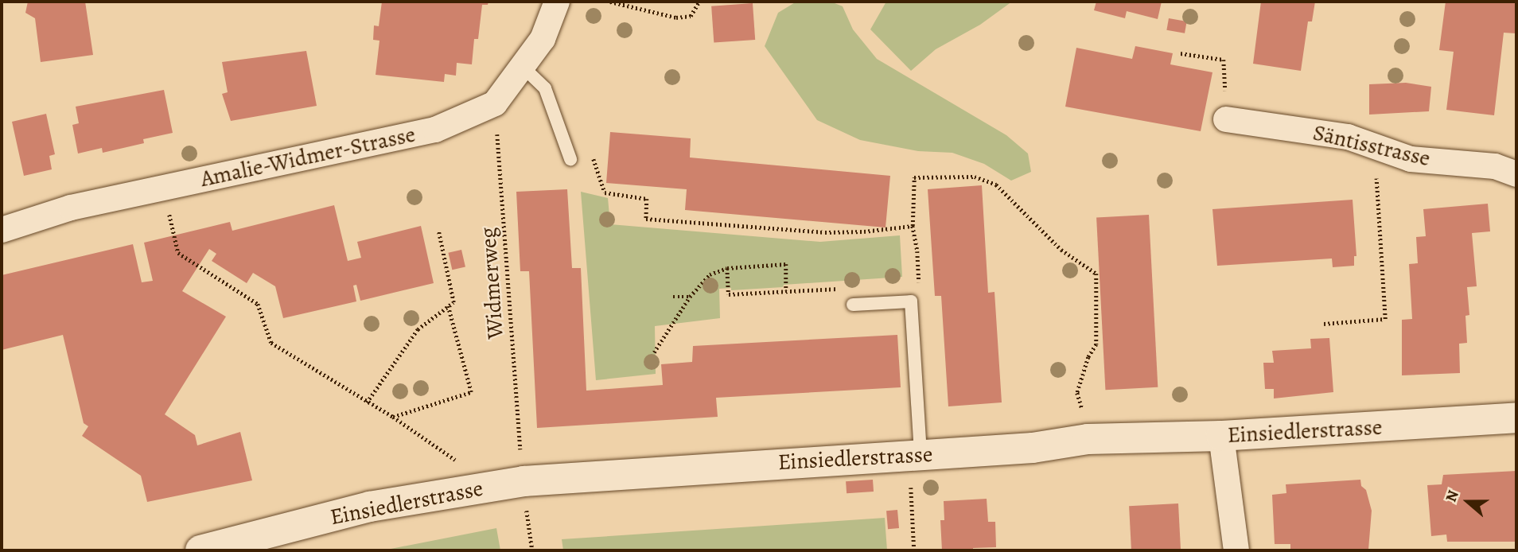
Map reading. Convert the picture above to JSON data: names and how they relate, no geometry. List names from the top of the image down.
{
  "streets": {
    "main road": ["Einsiedlerstrasse"],
    "street": ["Säntisstrasse", "Amalie-Widmer-Strasse"],
    "path": ["Widmerweg"]
  },
  "crossings": [
    ["Amalie-Widmer-Strasse", "Widmerweg"]
  ],
  "north": "left"
}
